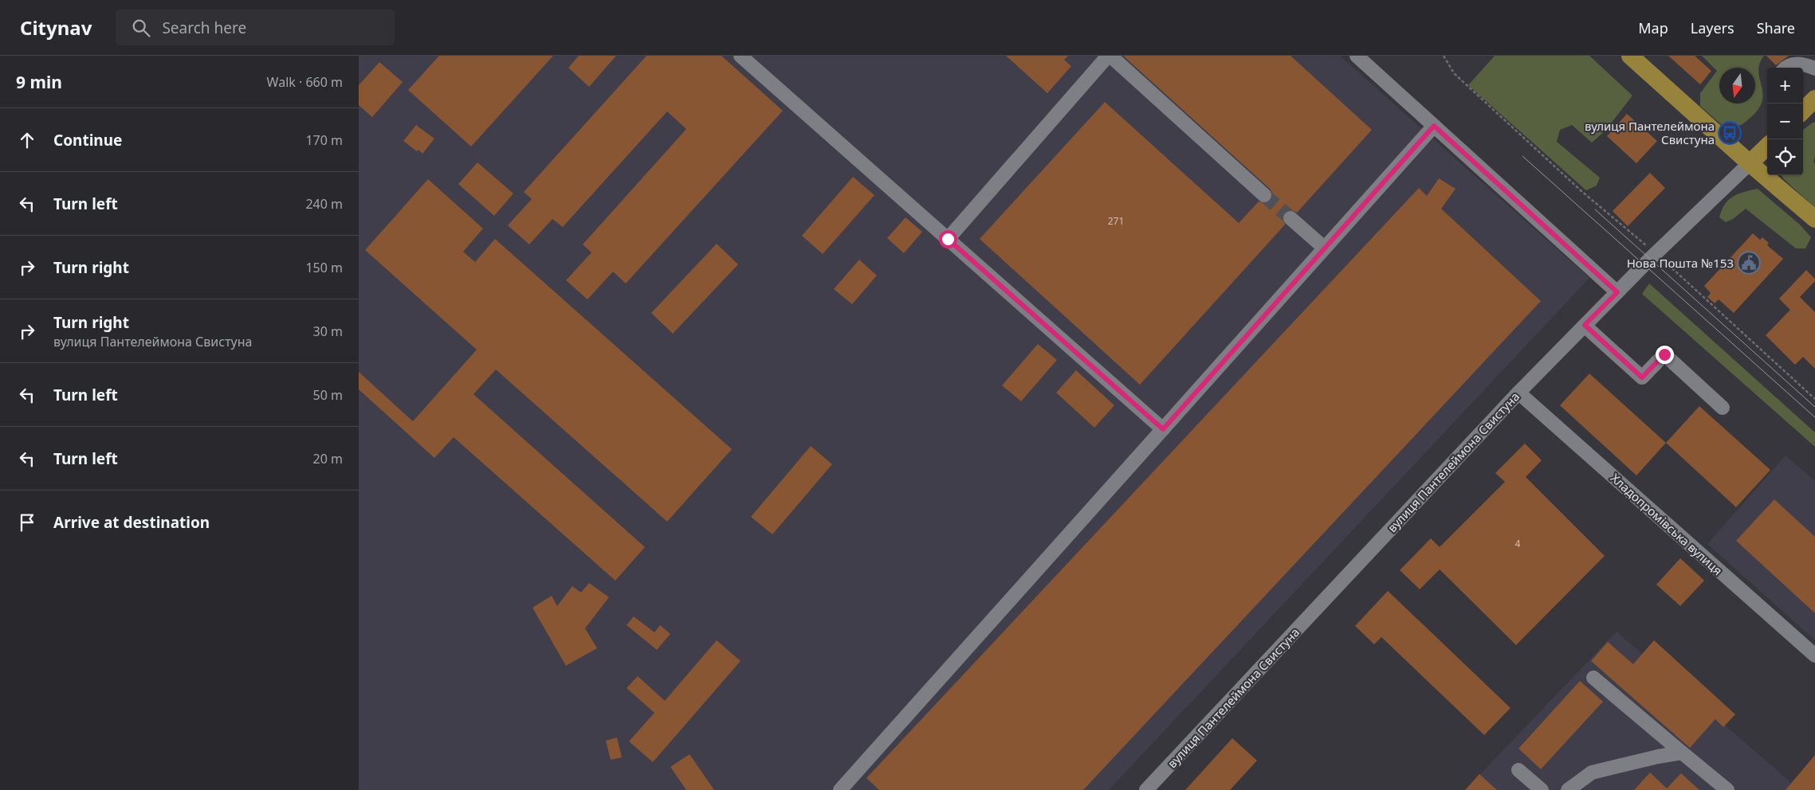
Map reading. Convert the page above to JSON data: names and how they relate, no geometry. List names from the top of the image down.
{
  "streets": {
    "main road": ["вулиця Пантелеймона Свистуна"],
    "street": ["Хладопромівська вулиця"]
  },
  "crossings": [
    ["вулиця Пантелеймона Свистуна", "Хладопромівська вулиця"]
  ],
  "places": {
    "bus stop": ["вулиця Пантелеймона Свистуна"],
    "public building": ["Нова Пошта №153"]
  },
  "house_numbers": ["271", "4"],
  "north": "bottom",
  "page": {
    "header": "Citynav",
    "search": "Search here",
    "nav": ["Map", "Layers", "Share"],
    "heading": ["9 min", "Walk · 660 m"],
    "map_buttons": ["+", "−"],
    "list": [
      ["Continue", "170 m"],
      ["Turn left", "240 m"],
      ["Turn right", "150 m"],
      ["Turn right", "вулиця Пантелеймона Свистуна", "30 m"],
      ["Turn left", "50 m"],
      ["Turn left", "20 m"],
      "Arrive at destination"
    ]
  }
}
